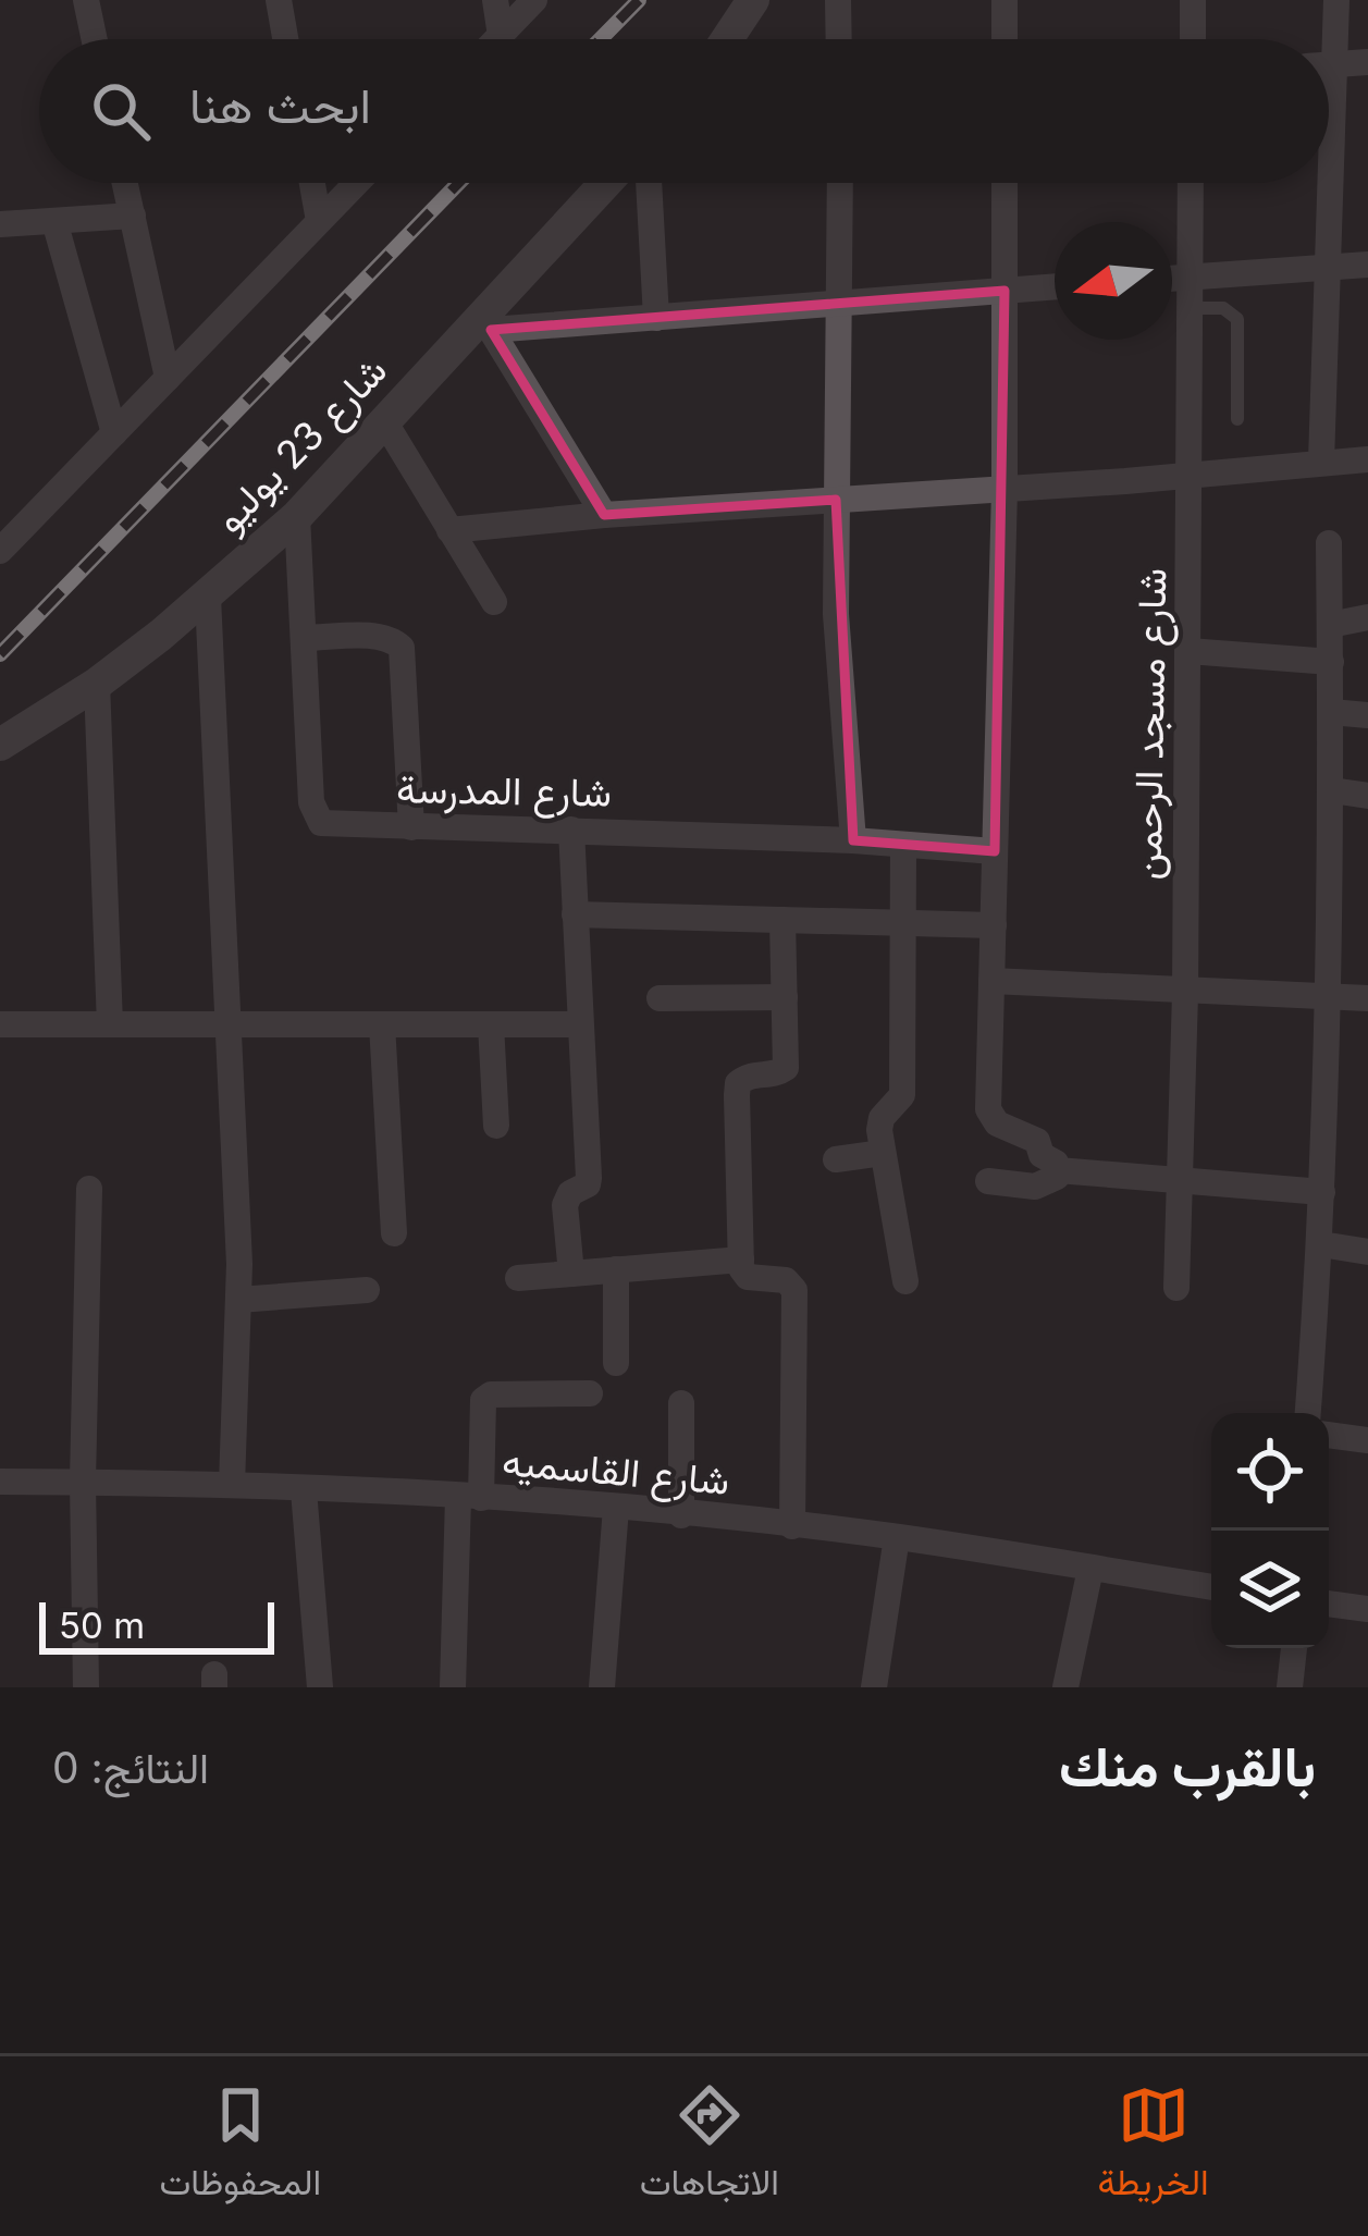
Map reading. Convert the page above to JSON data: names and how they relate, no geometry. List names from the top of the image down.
{
  "streets": {
    "street": [
      "شارع 23 يوليو",
      "شارع مسجد الرحمن",
      "شارع المدرسة",
      "شارع القاسميه"
    ]
  },
  "crossings": [
    ["شارع 23 يوليو", "شارع المدرسة"]
  ],
  "scale_bar": "50 m",
  "north": "left",
  "page": {
    "search": "ابحث هنا",
    "scale": "50 m",
    "heading": ["بالقرب منك", "النتائج: 0"],
    "nav": ["الخريطة", "الاتجاهات", "المحفوظات"]
  }
}
